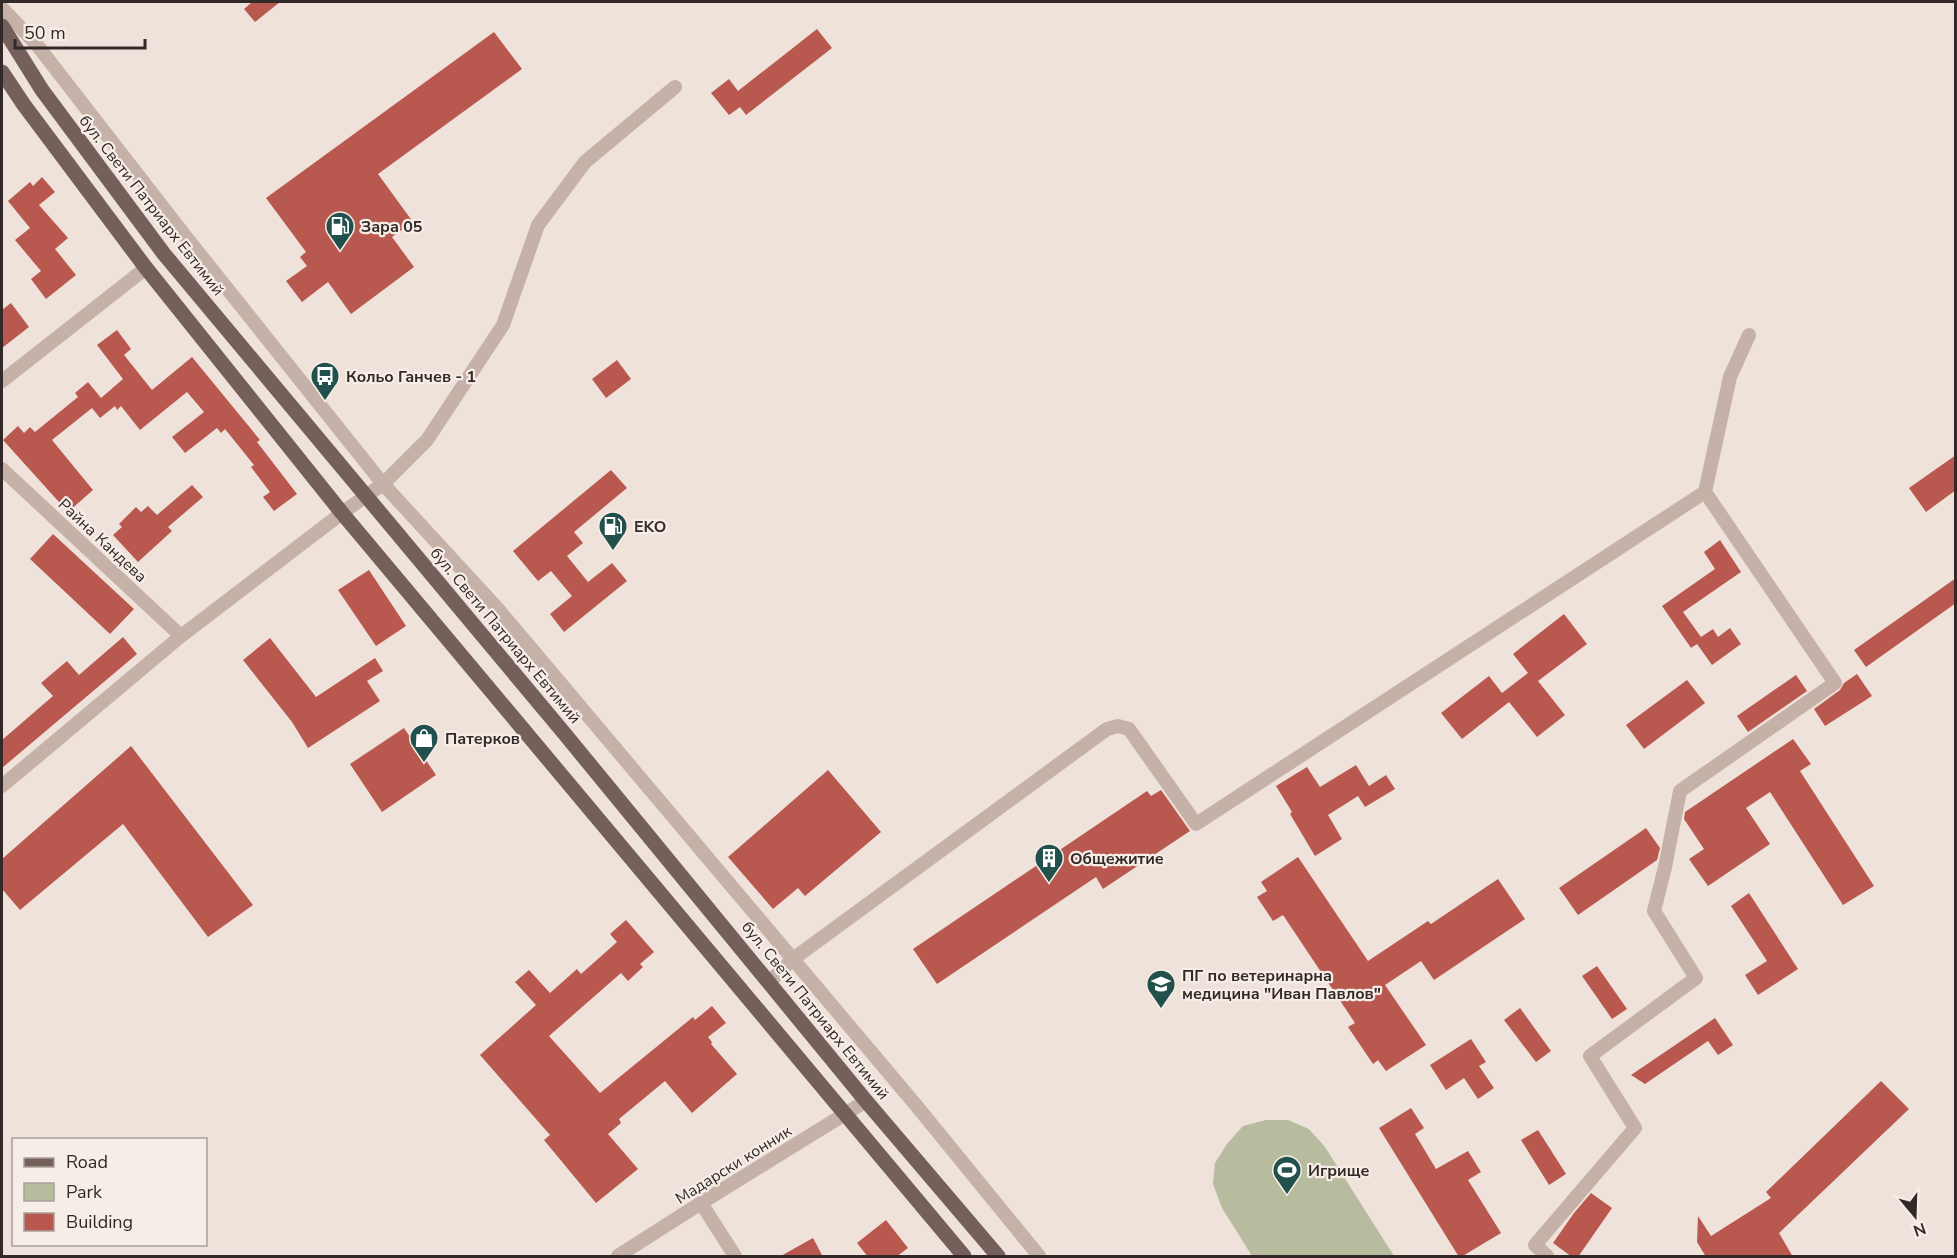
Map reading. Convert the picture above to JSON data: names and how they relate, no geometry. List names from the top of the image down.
{
  "streets": {
    "main road": ["бул. Свети Патриарх Евтимий"],
    "street": ["Райна Кандева", "Мадарски конник"]
  },
  "crossings": [
    ["бул. Свети Патриарх Евтимий", "Мадарски конник"]
  ],
  "places": {
    "fuel station": ["Зара 05", "EKO"],
    "bus stop": ["Кольо Ганчев - 1"],
    "shop": ["Патерков"],
    "building": ["Общежитие"],
    "school or university": ["ПГ по ветеринарна медицина \"Иван Павлов\""],
    "sports": ["Игрище"]
  },
  "legend": ["Road", "Park", "Building"],
  "scale_bar": "50 m",
  "north": "bottom"
}
